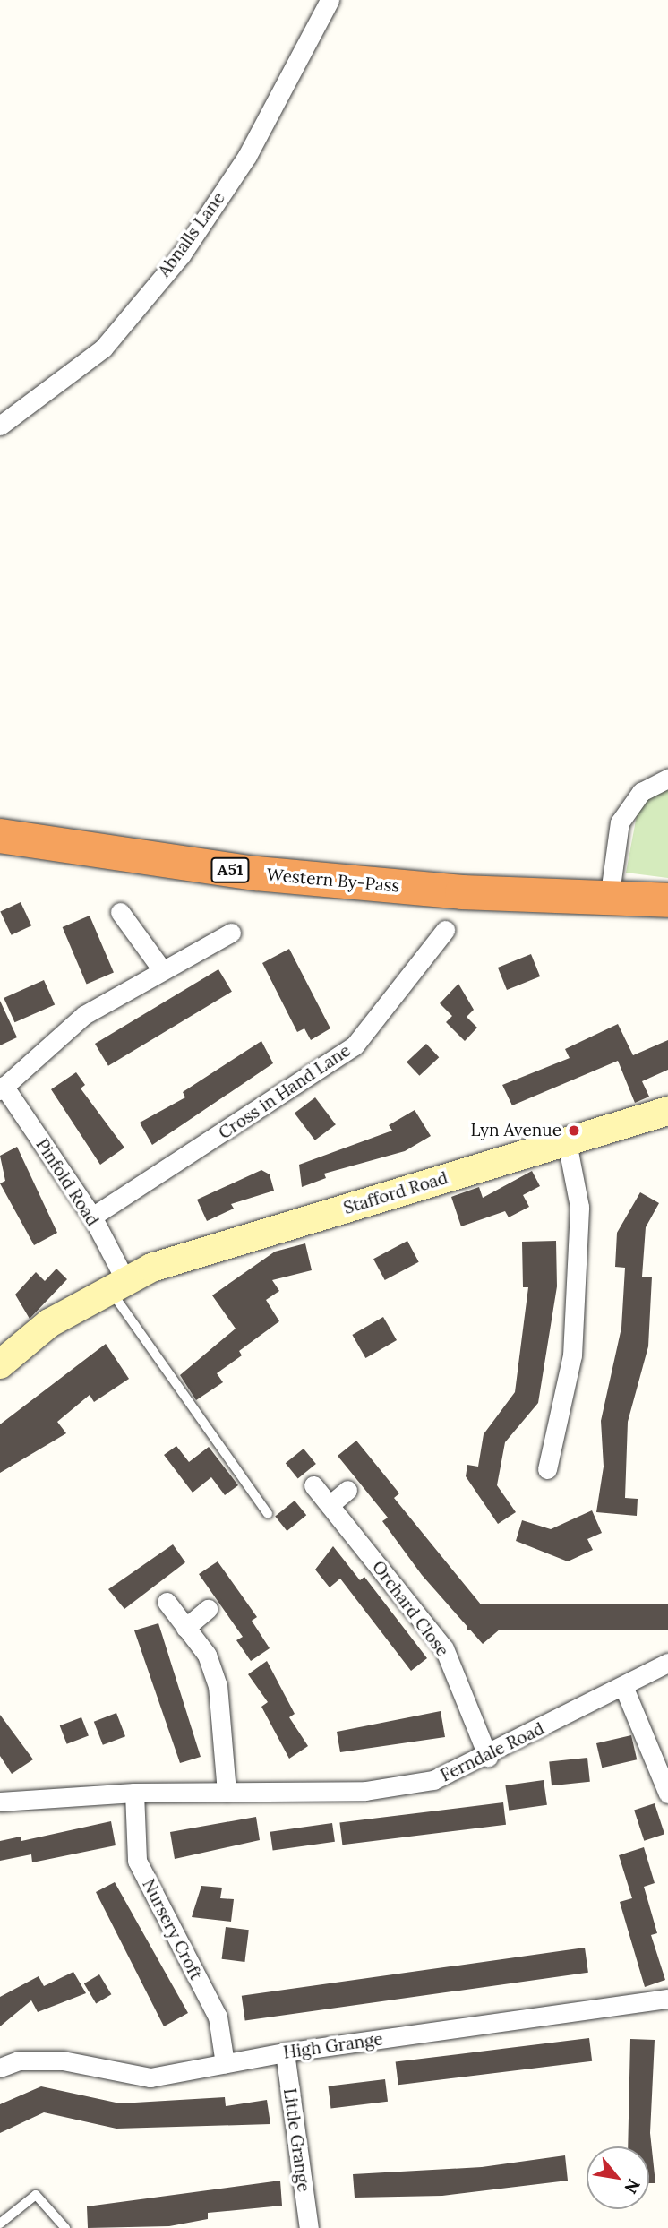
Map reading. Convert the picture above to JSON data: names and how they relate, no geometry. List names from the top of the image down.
{
  "streets": {
    "highway": ["A51", "Western By-Pass"],
    "street": [
      "Abnalls Lane",
      "Cross in Hand Lane",
      "Pinfold Road",
      "Stafford Road",
      "Orchard Close",
      "Ferndale Road",
      "Nursery Croft",
      "High Grange",
      "Little Grange"
    ]
  },
  "crossings": [
    ["Cross in Hand Lane", "Pinfold Road"],
    ["Pinfold Road", "Stafford Road"],
    ["Orchard Close", "Ferndale Road"],
    ["Ferndale Road", "Nursery Croft"],
    ["Nursery Croft", "High Grange"],
    ["High Grange", "Little Grange"]
  ],
  "places": ["Lyn Avenue"],
  "north": "bottom right"
}
